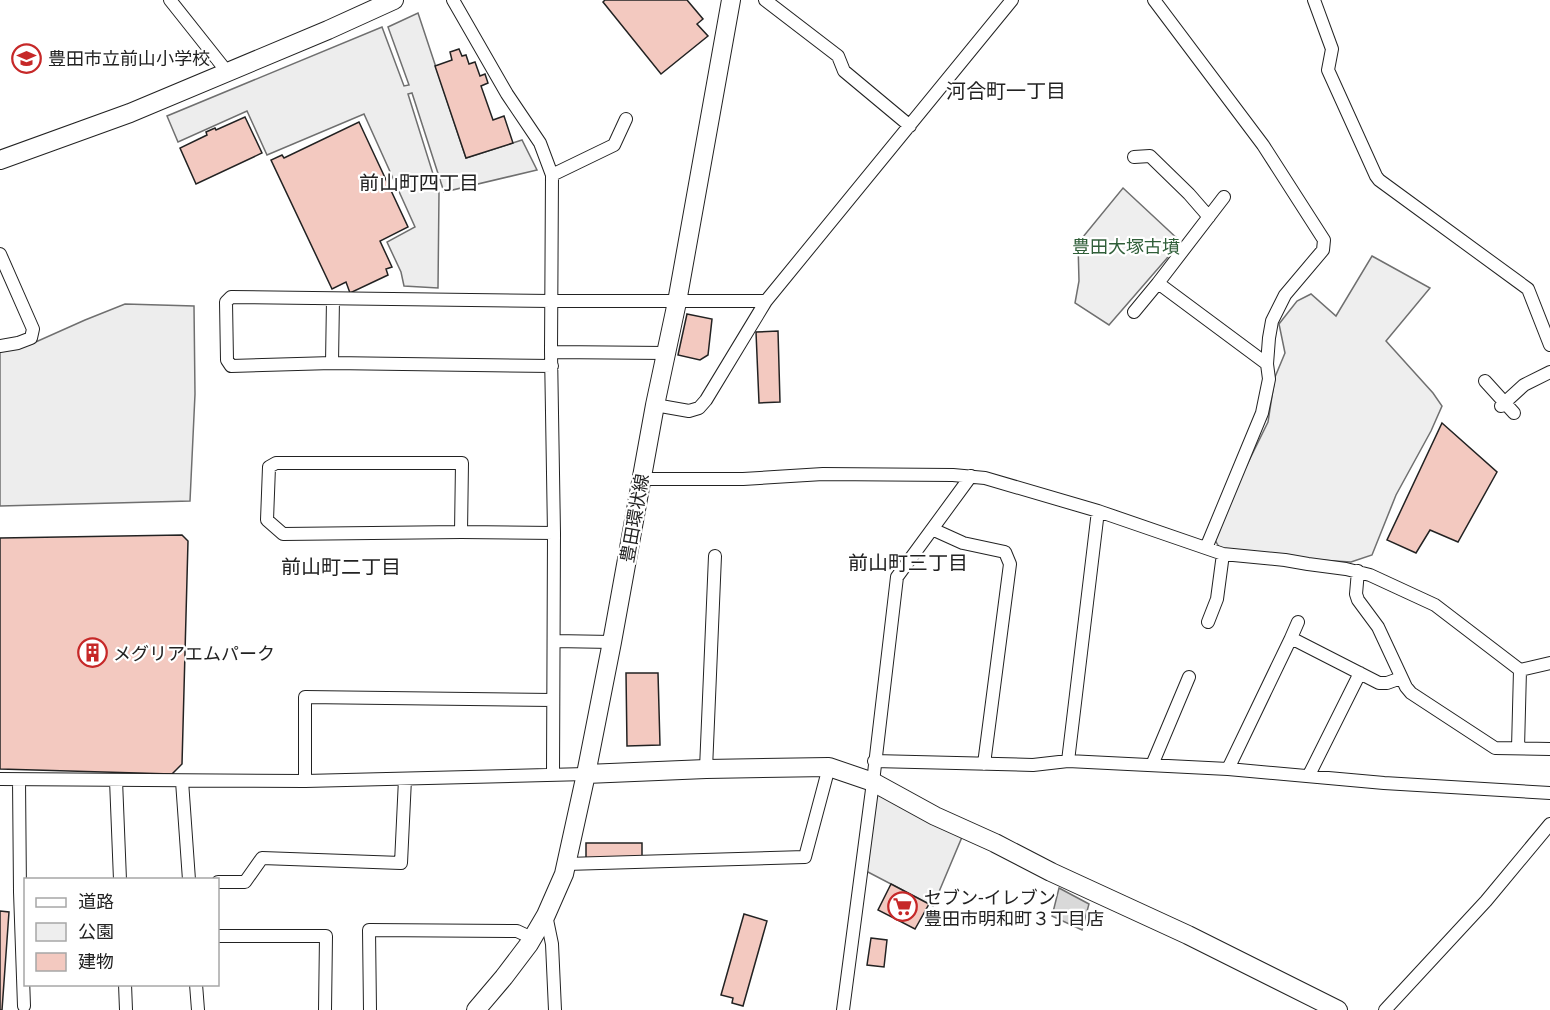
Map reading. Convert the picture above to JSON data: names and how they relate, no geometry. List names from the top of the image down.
{
  "streets": {
    "street": ["豊田環状線"]
  },
  "districts": [
    "河合町一丁目",
    "前山町四丁目",
    "前山町三丁目",
    "前山町二丁目"
  ],
  "parks": ["豊田大塚古墳"],
  "places": {
    "school or university": ["豊田市立前山小学校"],
    "building": ["メグリアエムパーク"],
    "supermarket": ["セブン-イレブン 豊田市明和町３丁目店"]
  },
  "legend": ["道路", "公園", "建物"]
}
